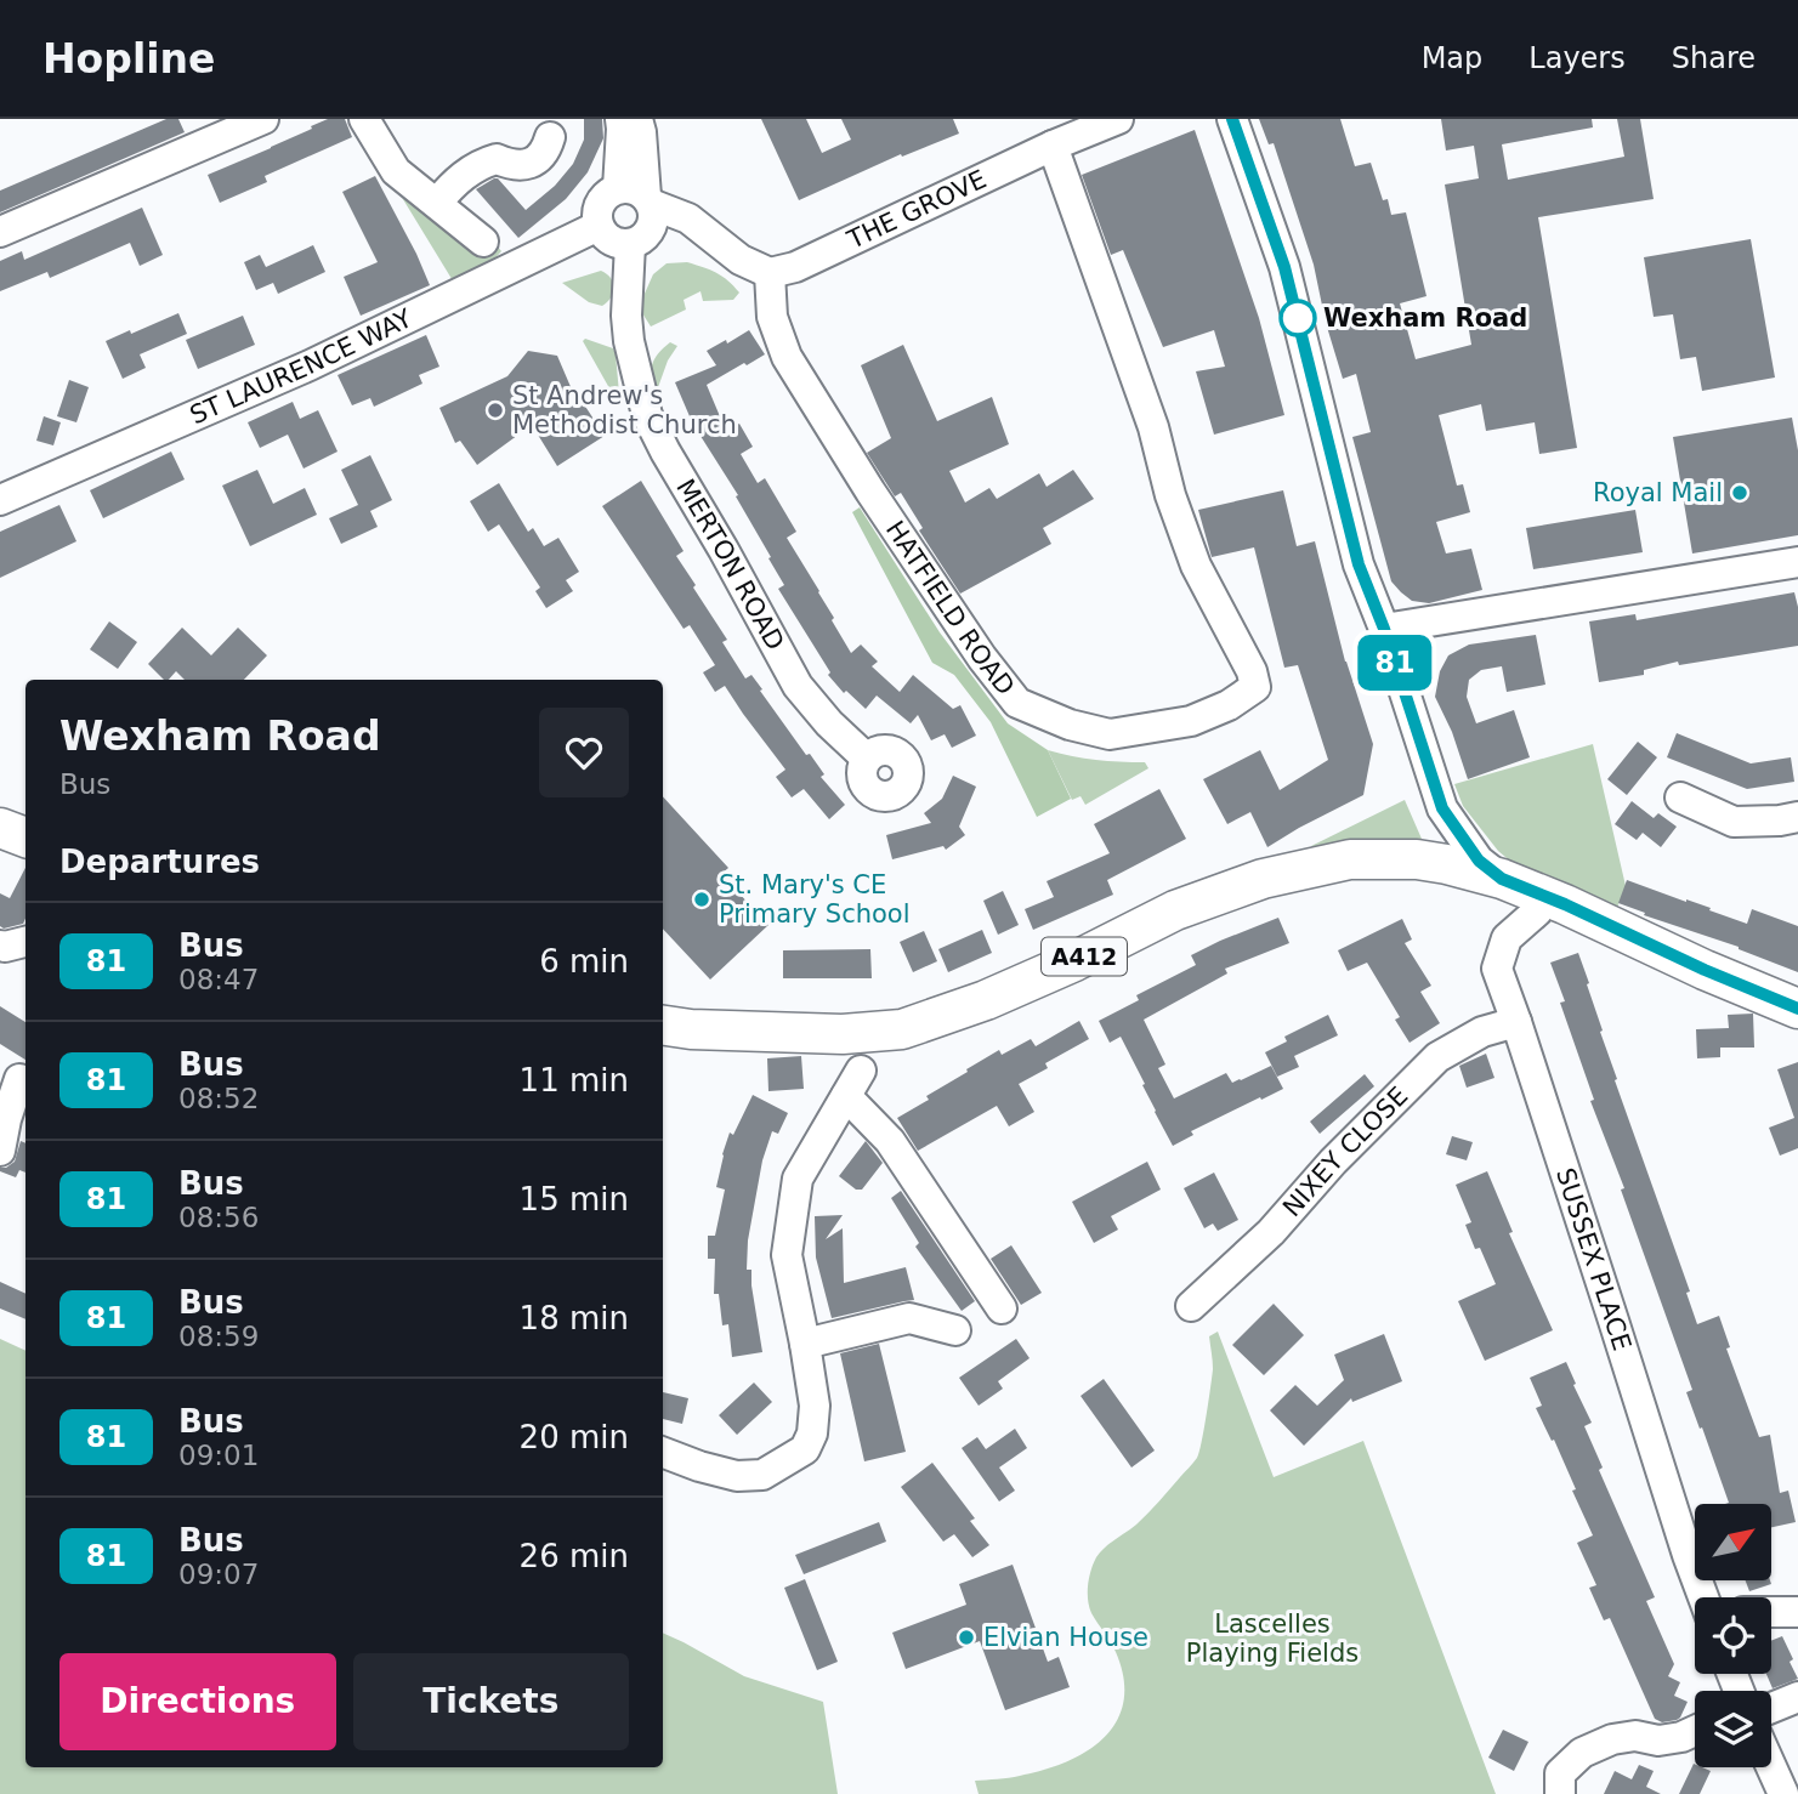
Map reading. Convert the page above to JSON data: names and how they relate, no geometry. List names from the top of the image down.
{
  "streets": {
    "main road": ["A412"],
    "street": [
      "THE GROVE",
      "ST LAURENCE WAY",
      "MERTON ROAD",
      "HATFIELD ROAD",
      "NIXEY CLOSE",
      "SUSSEX PLACE"
    ]
  },
  "crossings": [
    ["THE GROVE", "HATFIELD ROAD"],
    ["ST LAURENCE WAY", "MERTON ROAD"],
    ["A412", "SUSSEX PLACE"],
    ["NIXEY CLOSE", "SUSSEX PLACE"]
  ],
  "parks": ["Lascelles Playing Fields"],
  "places": [
    "Wexham Road",
    "St Andrew's Methodist Church",
    "Royal Mail",
    "St. Mary's CE Primary School",
    "Elvian House"
  ],
  "lines": ["bus line 81"],
  "north": "top right",
  "page": {
    "header": "Hopline",
    "nav": ["Map", "Layers", "Share"],
    "on_map": "81",
    "heading": [
      ["Wexham Road", "Bus"],
      "Departures"
    ],
    "list": [
      {
        "mark": "81",
        "name": "Bus",
        "note": "08:47",
        "value": "6 min"
      },
      {
        "mark": "81",
        "name": "Bus",
        "note": "08:52",
        "value": "11 min"
      },
      {
        "mark": "81",
        "name": "Bus",
        "note": "08:56",
        "value": "15 min"
      },
      {
        "mark": "81",
        "name": "Bus",
        "note": "08:59",
        "value": "18 min"
      },
      {
        "mark": "81",
        "name": "Bus",
        "note": "09:01",
        "value": "20 min"
      },
      {
        "mark": "81",
        "name": "Bus",
        "note": "09:07",
        "value": "26 min"
      }
    ],
    "buttons": ["Directions", "Tickets"]
  }
}
